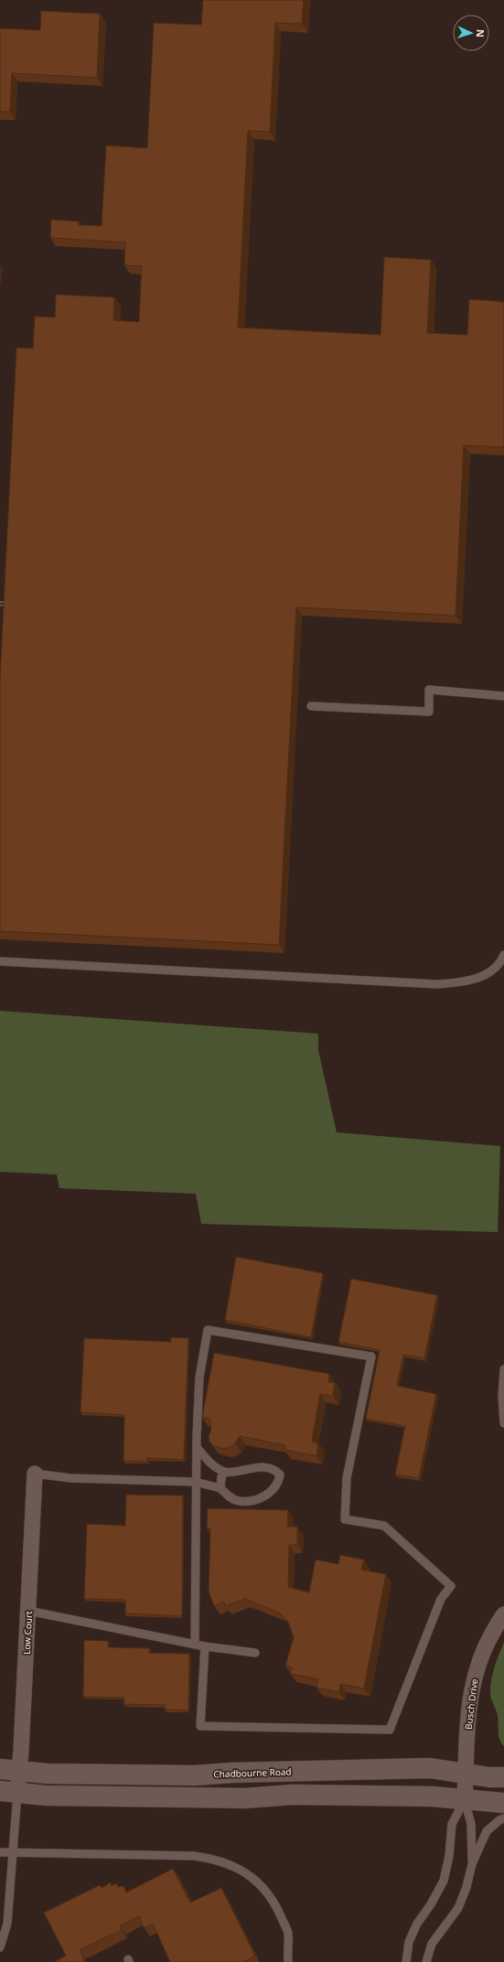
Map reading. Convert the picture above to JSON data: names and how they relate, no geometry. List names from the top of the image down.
{
  "streets": {
    "main road": ["Chadbourne Road"],
    "street": ["Low Court", "Busch Drive"]
  },
  "crossings": [
    ["Low Court", "Chadbourne Road"],
    ["Busch Drive", "Chadbourne Road"]
  ],
  "north": "right"
}
